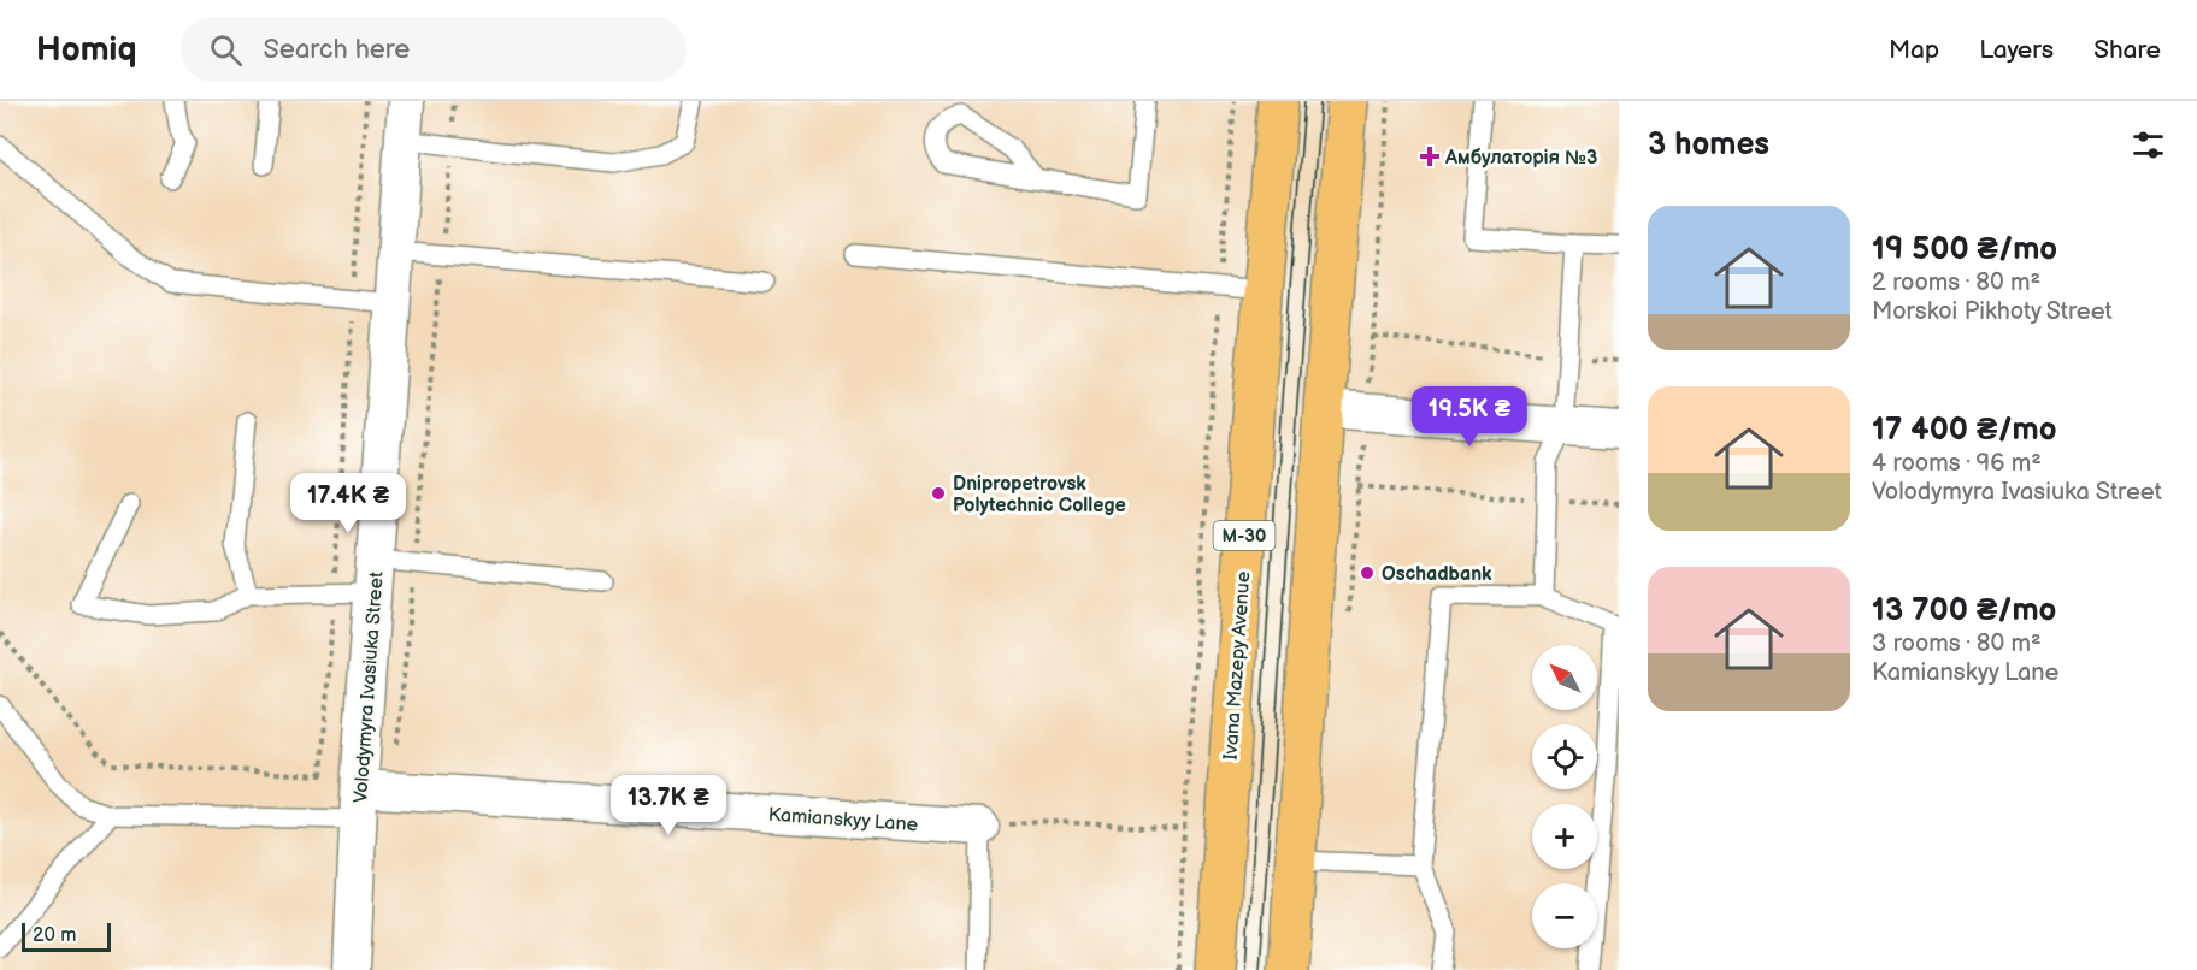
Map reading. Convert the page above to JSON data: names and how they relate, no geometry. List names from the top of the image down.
{
  "streets": {
    "highway": ["М-30", "Ivana Mazepy Avenue"],
    "street": ["Volodymyra Ivasiuka Street", "Kamianskyy Lane"]
  },
  "crossings": [
    ["Volodymyra Ivasiuka Street", "Kamianskyy Lane"]
  ],
  "places": {
    "health": ["Амбулаторія №3"],
    "other": ["Dnipropetrovsk Polytechnic College", "Oschadbank"]
  },
  "scale_bar": "20 m",
  "north": "top left",
  "page": {
    "header": "Homiq",
    "search": "Search here",
    "nav": ["Map", "Layers", "Share"],
    "heading": "3 homes",
    "list": [
      {
        "name": "19 500 ₴/mo",
        "note": "2 rooms · 80 m² · Morskoi Pikhoty Street"
      },
      {
        "name": "17 400 ₴/mo",
        "note": "4 rooms · 96 m² · Volodymyra Ivasiuka Street"
      },
      {
        "name": "13 700 ₴/mo",
        "note": "3 rooms · 80 m² · Kamianskyy Lane"
      }
    ],
    "price": ["19.5K ₴", "17.4K ₴", "13.7K ₴"],
    "map_buttons": ["+", "−"],
    "scale": "20 m"
  }
}
